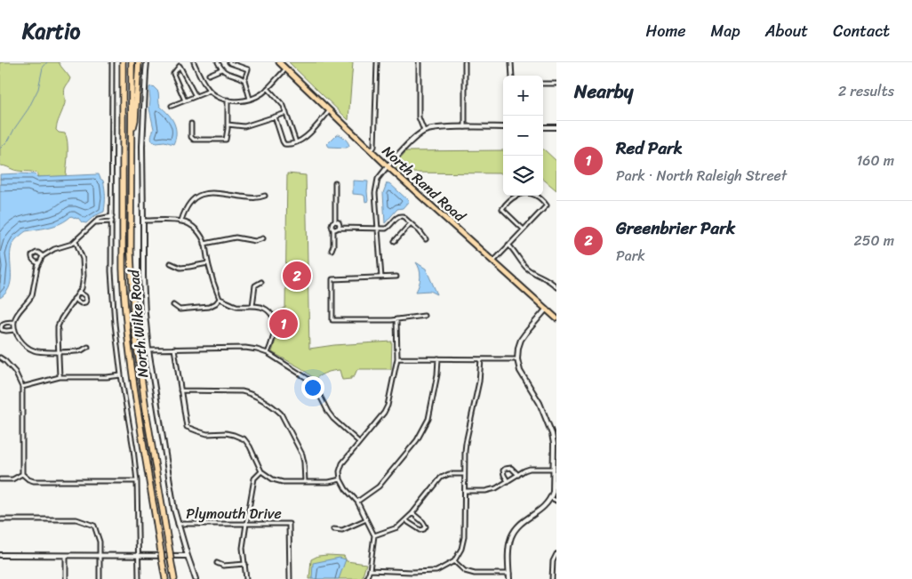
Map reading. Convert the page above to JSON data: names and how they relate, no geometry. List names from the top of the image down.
{
  "streets": {
    "main road": ["North Rand Road"],
    "street": ["North Wilke Road", "Plymouth Drive"]
  },
  "crossings": [
    ["North Wilke Road", "Plymouth Drive"]
  ],
  "page": {
    "header": "Kartio",
    "nav": [
      "Home",
      "Map",
      "About",
      "Contact"
    ],
    "heading": ["Nearby", "2 results"],
    "map_buttons": ["+", "−"],
    "list": [
      {
        "mark": "1",
        "name": "Red Park",
        "note": "Park · North Raleigh Street",
        "value": "160 m"
      },
      {
        "mark": "2",
        "name": "Greenbrier Park",
        "note": "Park",
        "value": "250 m"
      }
    ],
    "pins": ["2", "1"]
  }
}
